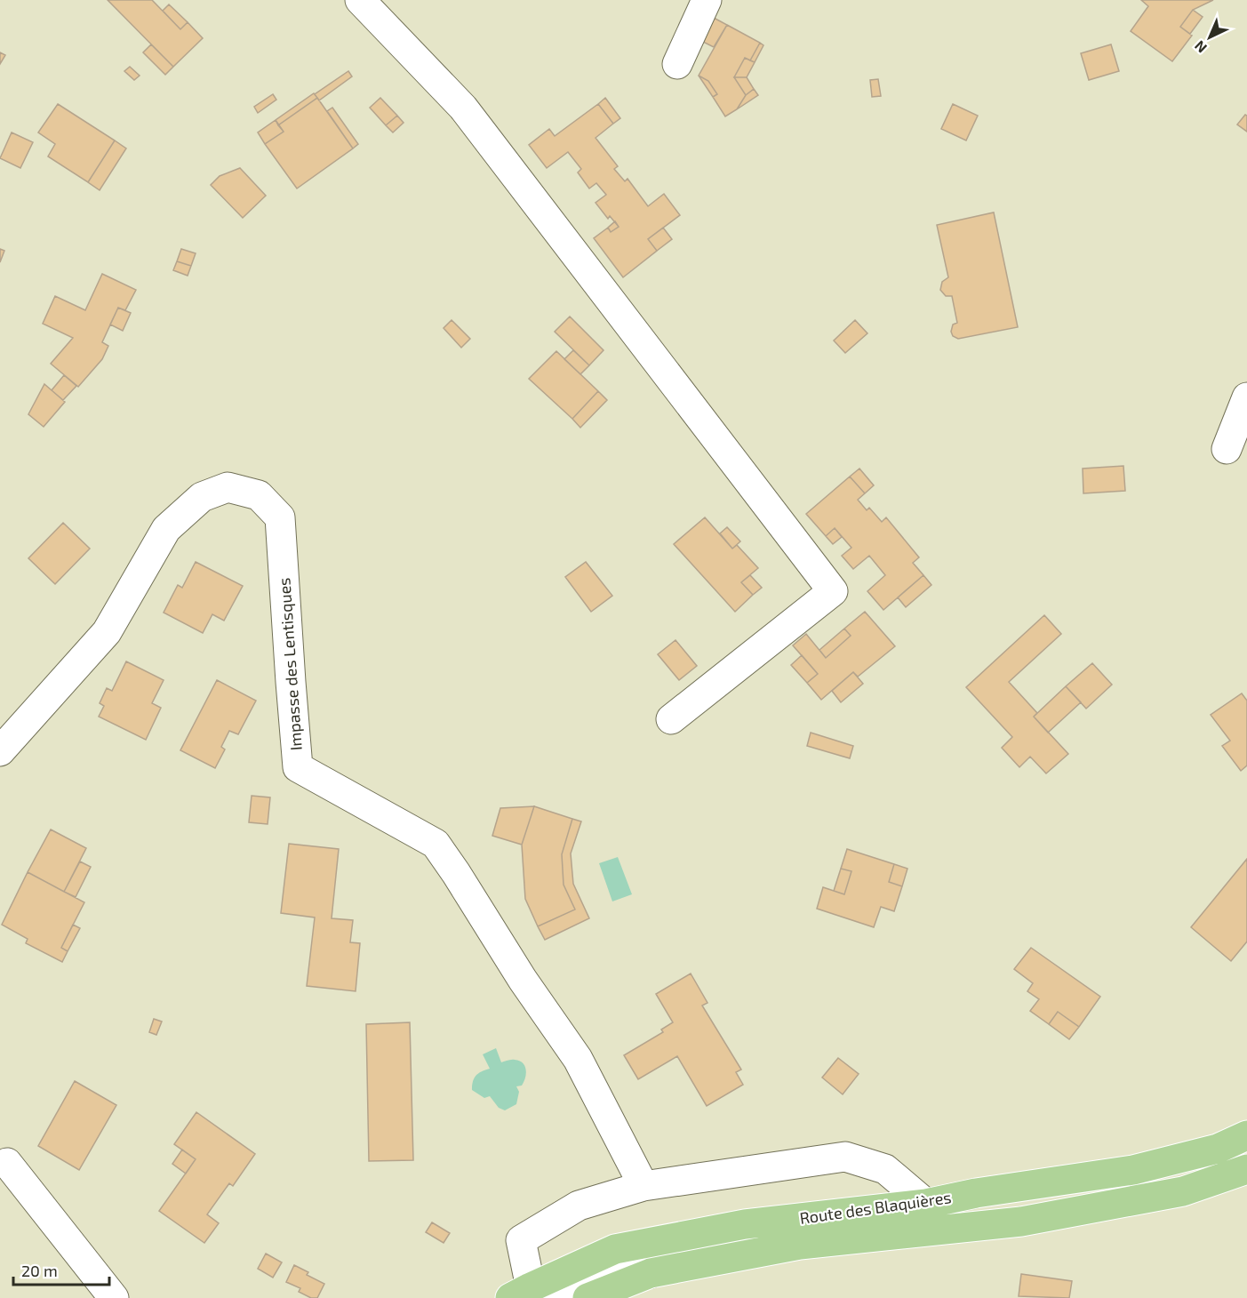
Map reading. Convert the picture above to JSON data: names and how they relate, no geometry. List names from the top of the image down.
{
  "streets": {
    "main road": ["Route des Blaquières"],
    "street": ["Impasse des Lentisques"]
  },
  "scale_bar": "20 m",
  "north": "bottom left"
}
